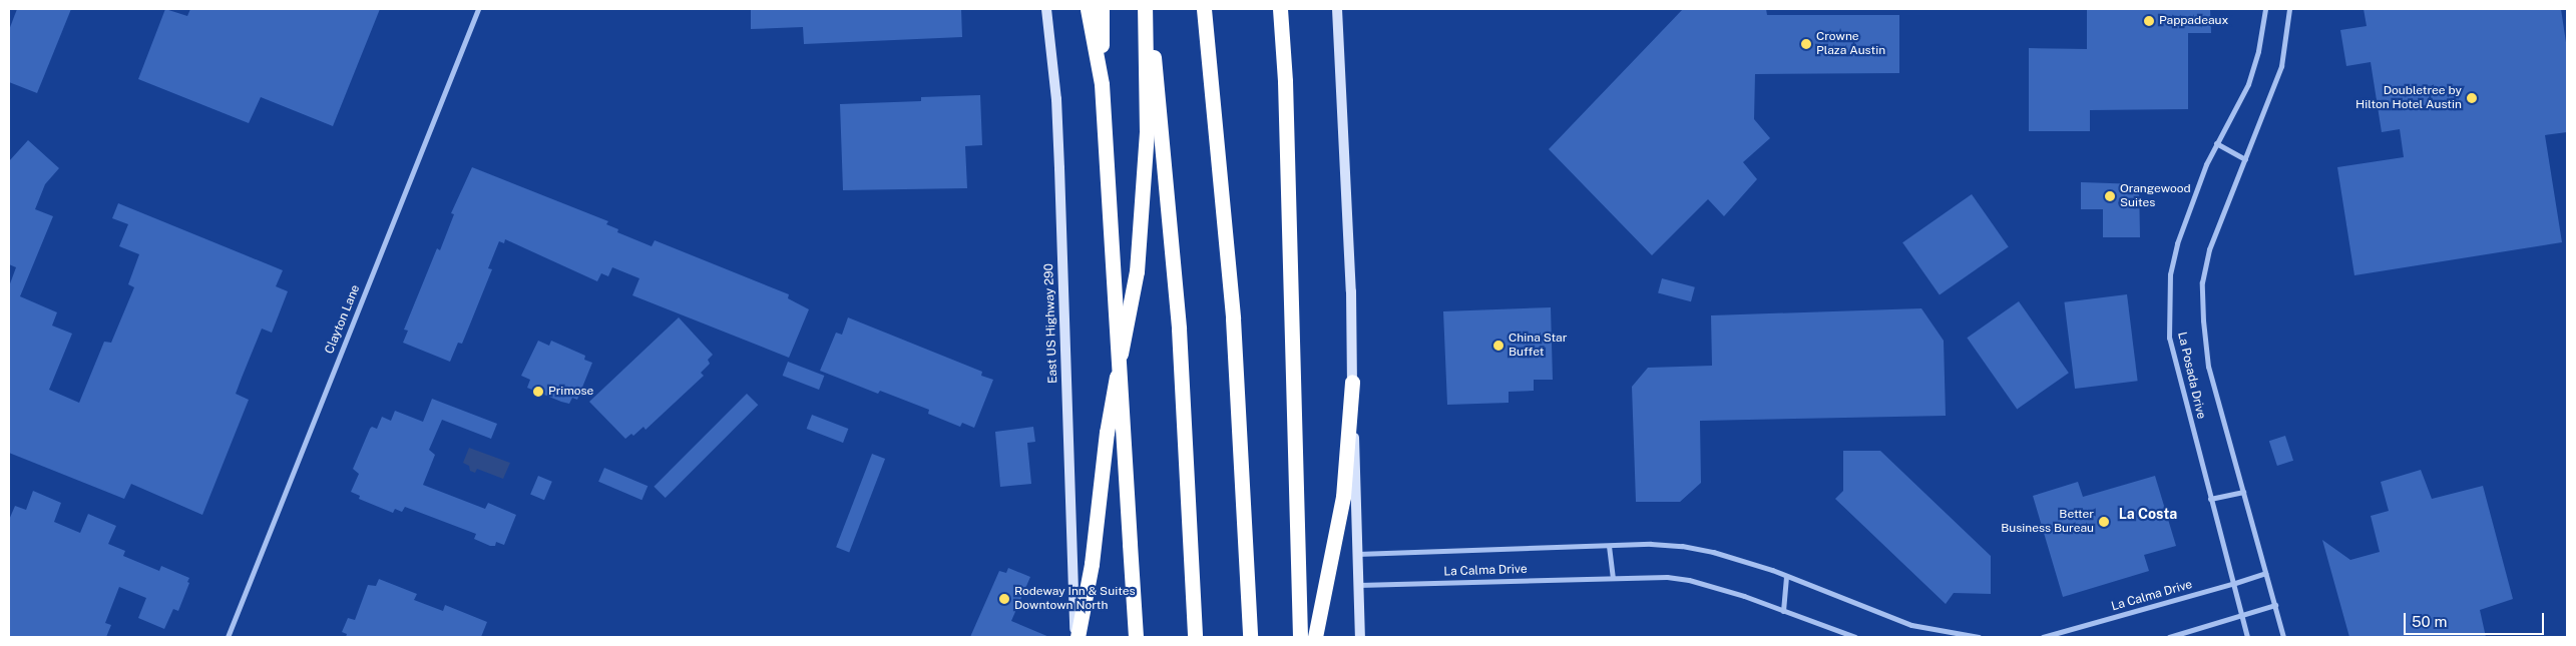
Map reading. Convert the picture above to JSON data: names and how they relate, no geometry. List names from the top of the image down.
{
  "streets": {
    "main road": ["East US Highway 290"],
    "street": ["Clayton Lane", "La Posada Drive", "La Calma Drive"]
  },
  "crossings": [
    ["La Posada Drive", "La Calma Drive"]
  ],
  "districts": ["La Costa"],
  "places": [
    "Pappadeaux",
    "Crowne Plaza Austin",
    "Doubletree by Hilton Hotel Austin",
    "Orangewood Suites",
    "China Star Buffet",
    "Primose",
    "Better Business Bureau",
    "Rodeway Inn & Suites Downtown North"
  ],
  "scale_bar": "50 m"
}
